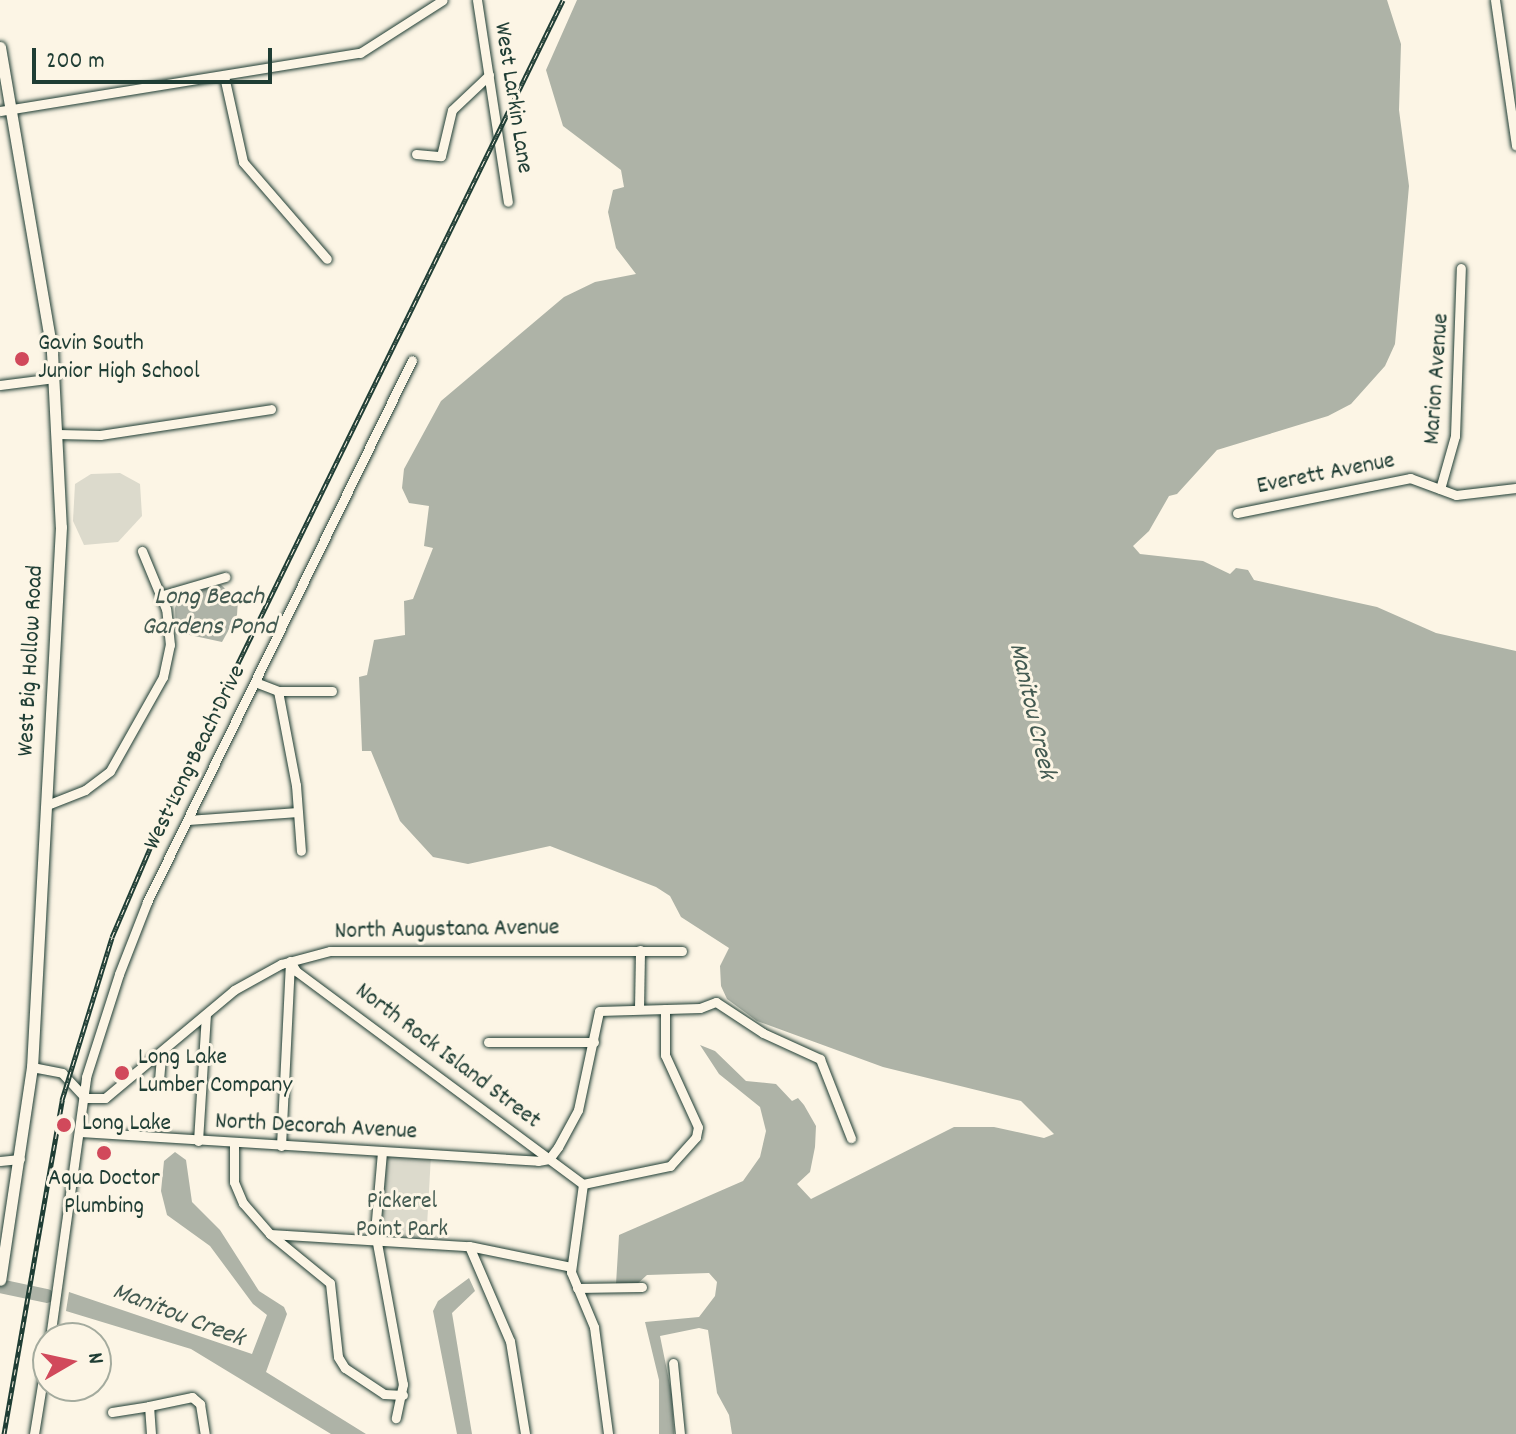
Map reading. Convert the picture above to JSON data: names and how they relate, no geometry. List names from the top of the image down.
{
  "streets": {
    "main road": ["West Big Hollow Road"],
    "street": [
      "West Larkin Lane",
      "Marion Avenue",
      "Everett Avenue",
      "West Long Beach Drive",
      "North Augustana Avenue",
      "North Rock Island Street",
      "North Decorah Avenue"
    ]
  },
  "crossings": [
    ["Marion Avenue", "Everett Avenue"],
    ["West Long Beach Drive", "North Augustana Avenue"],
    ["West Long Beach Drive", "North Decorah Avenue"],
    ["North Augustana Avenue", "North Rock Island Street"],
    ["North Rock Island Street", "North Decorah Avenue"]
  ],
  "water": ["Long Beach Gardens Pond", "Manitou Creek"],
  "parks": ["Pickerel Point Park"],
  "places": [
    "Gavin South Junior High School",
    "Long Lake Lumber Company",
    "Long Lake",
    "Aqua Doctor Plumbing"
  ],
  "scale_bar": "200 m",
  "north": "right"
}
